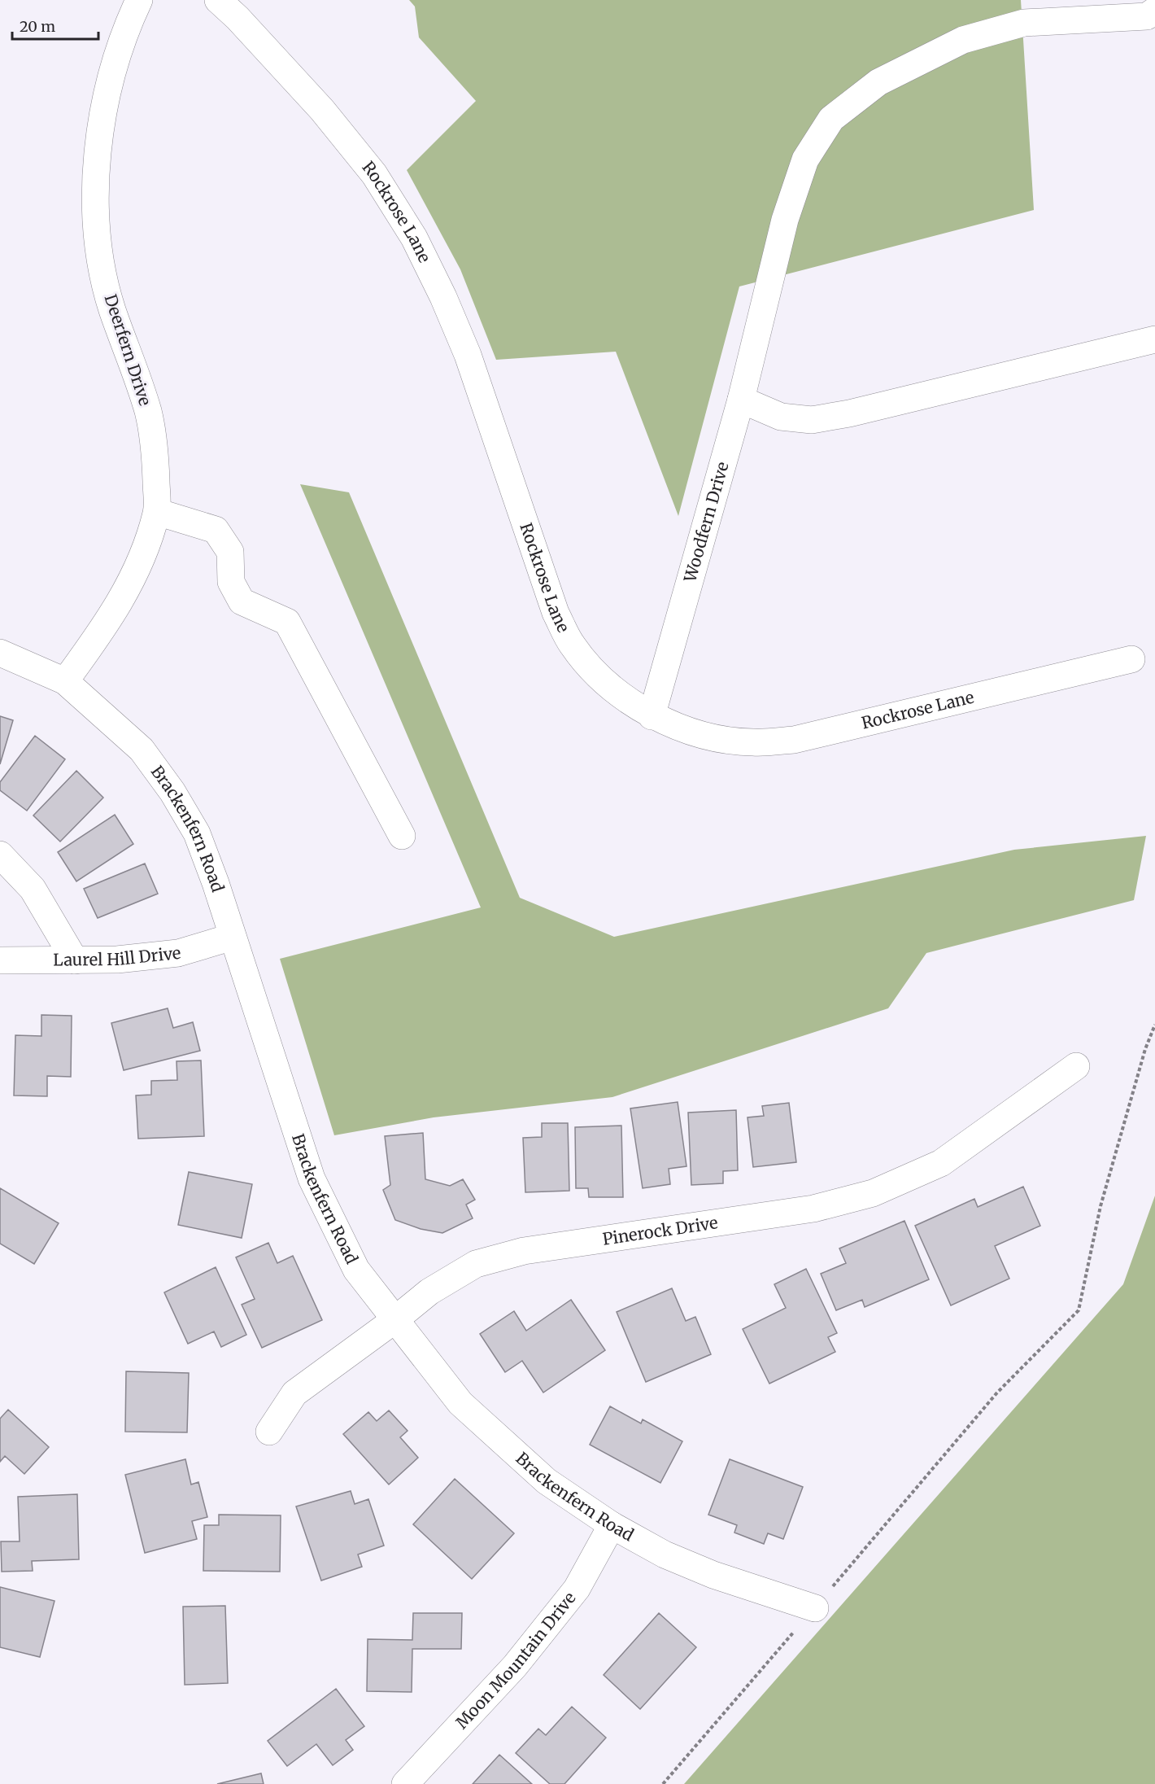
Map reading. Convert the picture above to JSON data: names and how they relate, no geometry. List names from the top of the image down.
{
  "streets": {
    "street": [
      "Rockrose Lane",
      "Deerfern Drive",
      "Woodfern Drive",
      "Brackenfern Road",
      "Laurel Hill Drive",
      "Pinerock Drive",
      "Moon Mountain Drive"
    ]
  },
  "crossings": [
    ["Rockrose Lane", "Woodfern Drive"],
    ["Deerfern Drive", "Brackenfern Road"],
    ["Brackenfern Road", "Laurel Hill Drive"],
    ["Brackenfern Road", "Pinerock Drive"],
    ["Brackenfern Road", "Moon Mountain Drive"]
  ],
  "scale_bar": "20 m"
}
